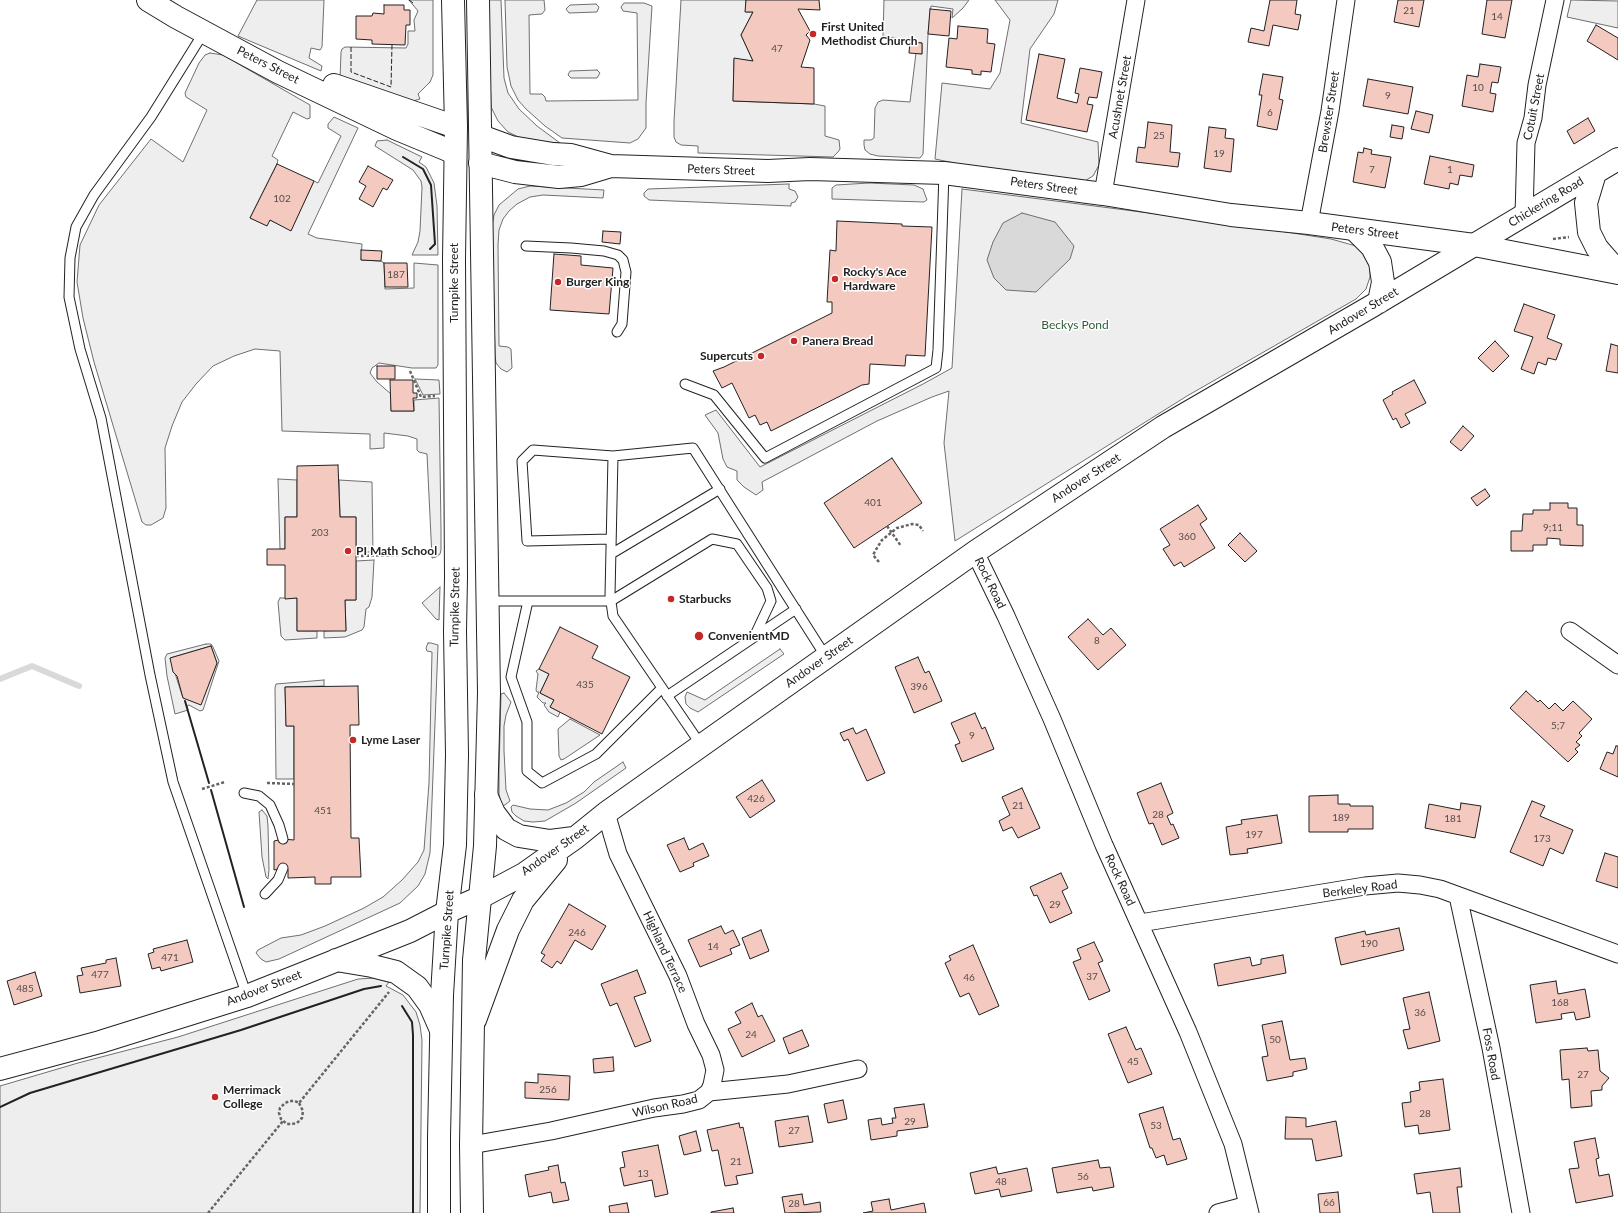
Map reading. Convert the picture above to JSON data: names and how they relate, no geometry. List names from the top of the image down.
{
  "streets": {
    "main road": [
      "Peters Street",
      "Chickering Road",
      "Turnpike Street",
      "Andover Street"
    ],
    "street": [
      "Acushnet Street",
      "Cotuit Street",
      "Brewster Street",
      "Rock Road",
      "Berkeley Road",
      "Highland Terrace",
      "Foss Road",
      "Wilson Road"
    ]
  },
  "crossings": [
    ["Peters Street", "Acushnet Street"],
    ["Peters Street", "Brewster Street"],
    ["Peters Street", "Chickering Road"],
    ["Peters Street", "Turnpike Street"],
    ["Peters Street", "Andover Street"],
    ["Cotuit Street", "Chickering Road"],
    ["Chickering Road", "Andover Street"],
    ["Turnpike Street", "Andover Street"],
    ["Andover Street", "Rock Road"],
    ["Andover Street", "Highland Terrace"],
    ["Rock Road", "Berkeley Road"],
    ["Berkeley Road", "Foss Road"],
    ["Highland Terrace", "Wilson Road"]
  ],
  "parks": ["Beckys Pond"],
  "places": [
    "First United Methodist Church",
    "Rocky's Ace Hardware",
    "Burger King",
    "Panera Bread",
    "Supercuts",
    "PI Math School",
    "Starbucks",
    "ConvenientMD",
    "Lyme Laser",
    "Merrimack College"
  ],
  "house_numbers": [
    "21",
    "14",
    "47",
    "10",
    "9",
    "6",
    "25",
    "19",
    "7",
    "1",
    "102",
    "187",
    "401",
    "9;11",
    "203",
    "360",
    "8",
    "435",
    "396",
    "5;7",
    "9",
    "426",
    "21",
    "451",
    "28",
    "189",
    "181",
    "197",
    "173",
    "29",
    "246",
    "190",
    "14",
    "471",
    "477",
    "37",
    "46",
    "485",
    "168",
    "36",
    "24",
    "50",
    "45",
    "27",
    "256",
    "28",
    "29",
    "53",
    "27",
    "21",
    "13",
    "56",
    "48",
    "66",
    "28"
  ]
}
